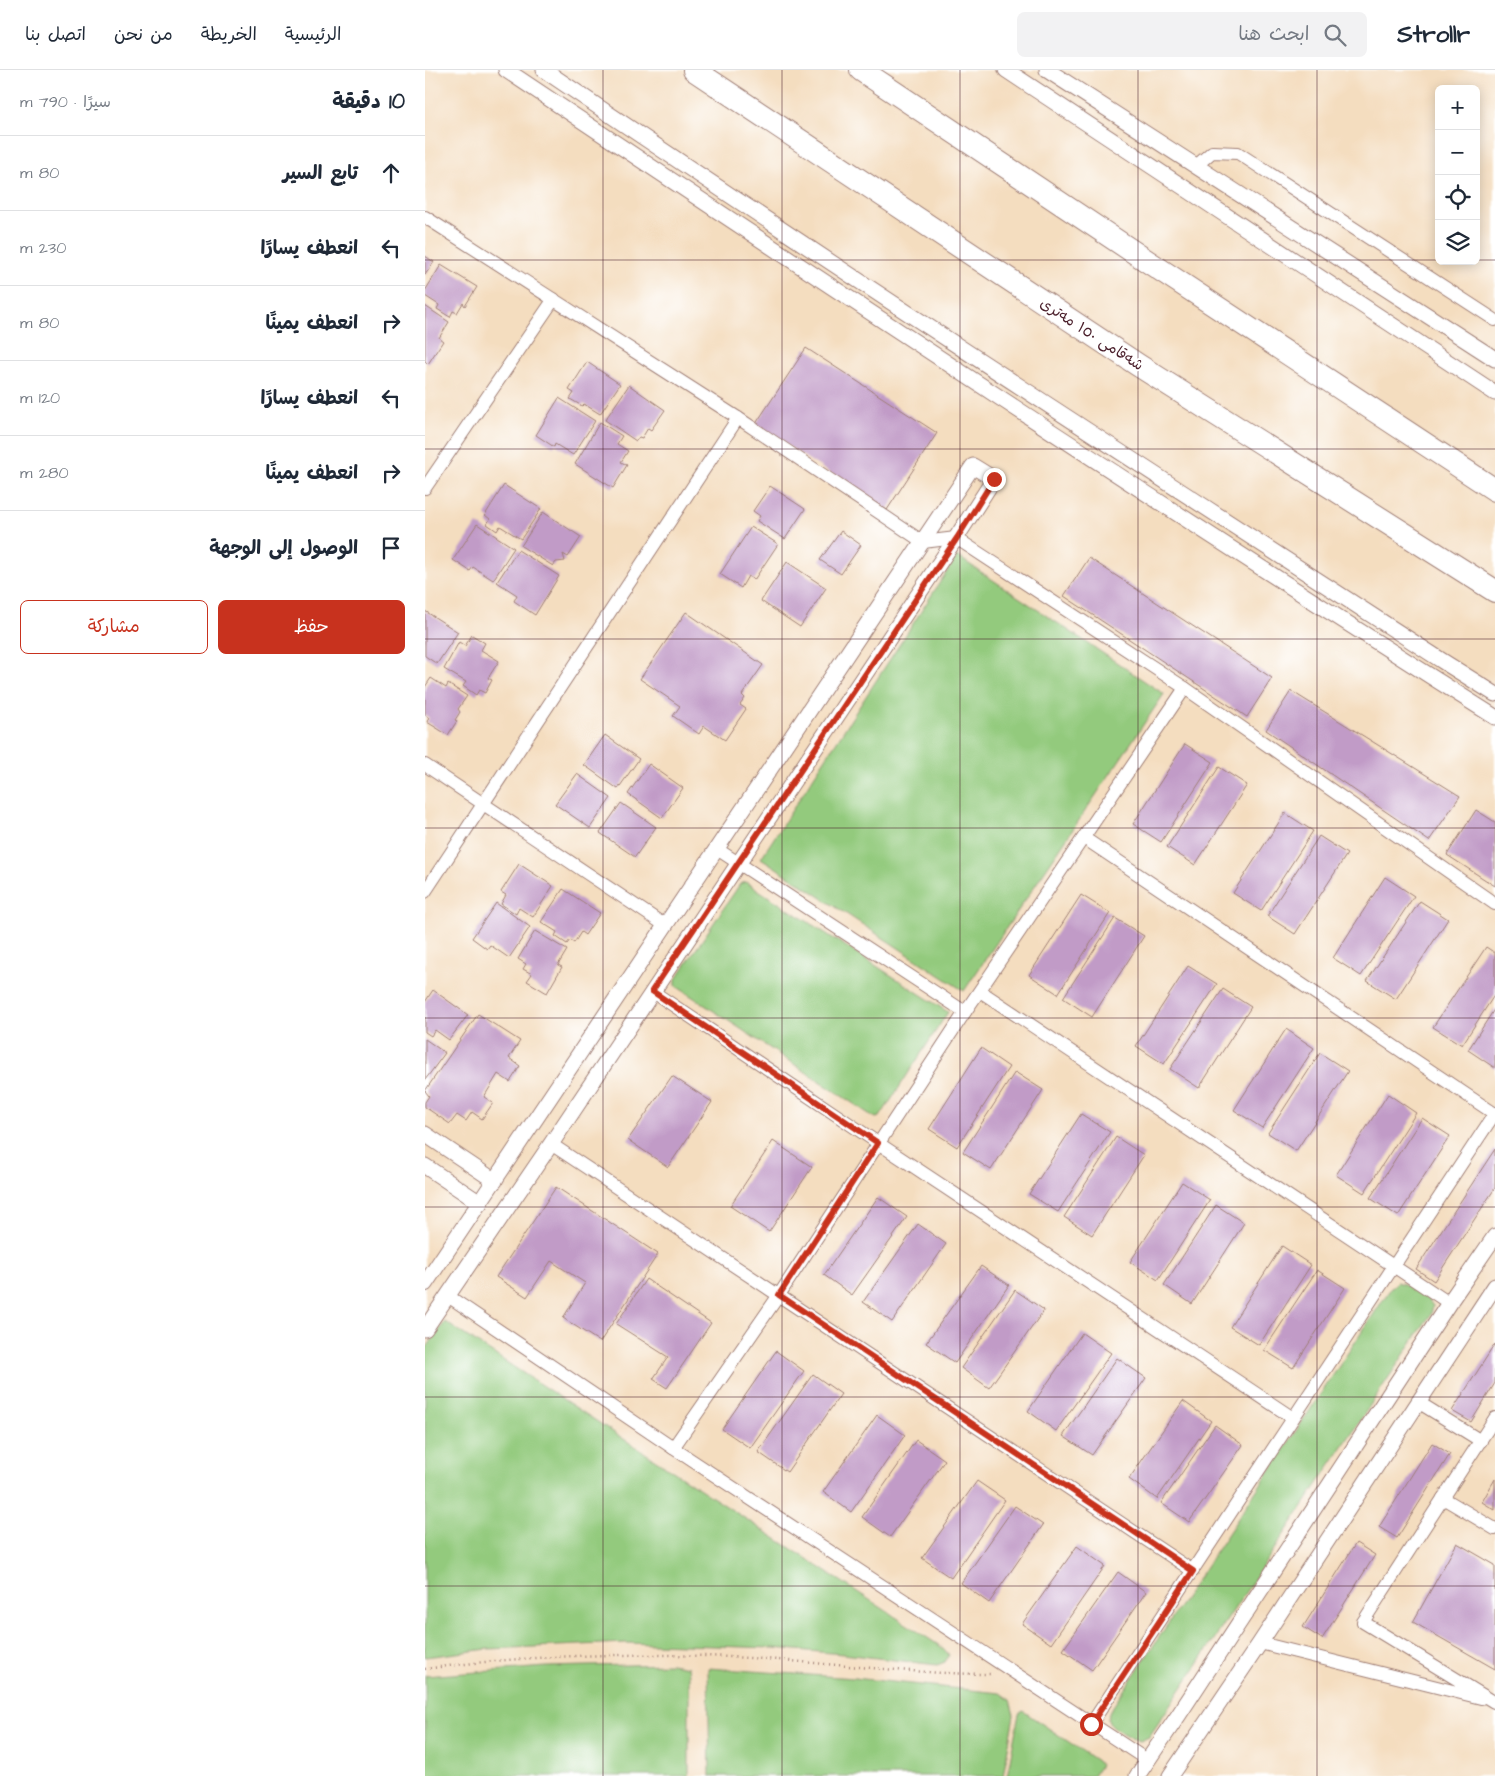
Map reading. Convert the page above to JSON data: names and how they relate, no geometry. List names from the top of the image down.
{
  "streets": {
    "highway": ["شەقامی ١٥٠ مەتری"]
  },
  "page": {
    "header": "Strollr",
    "search": "ابحث هنا",
    "nav": [
      "الرئيسية",
      "الخريطة",
      "من نحن",
      "اتصل بنا"
    ],
    "heading": ["10 دقيقة", "سيرًا · 790 m"],
    "map_buttons": ["+", "−"],
    "list": [
      ["تابع السير", "80 m"],
      ["انعطف يسارًا", "230 m"],
      ["انعطف يمينًا", "80 m"],
      ["انعطف يسارًا", "120 m"],
      ["انعطف يمينًا", "280 m"],
      "الوصول إلى الوجهة"
    ],
    "buttons": ["حفظ", "مشاركة"]
  }
}
